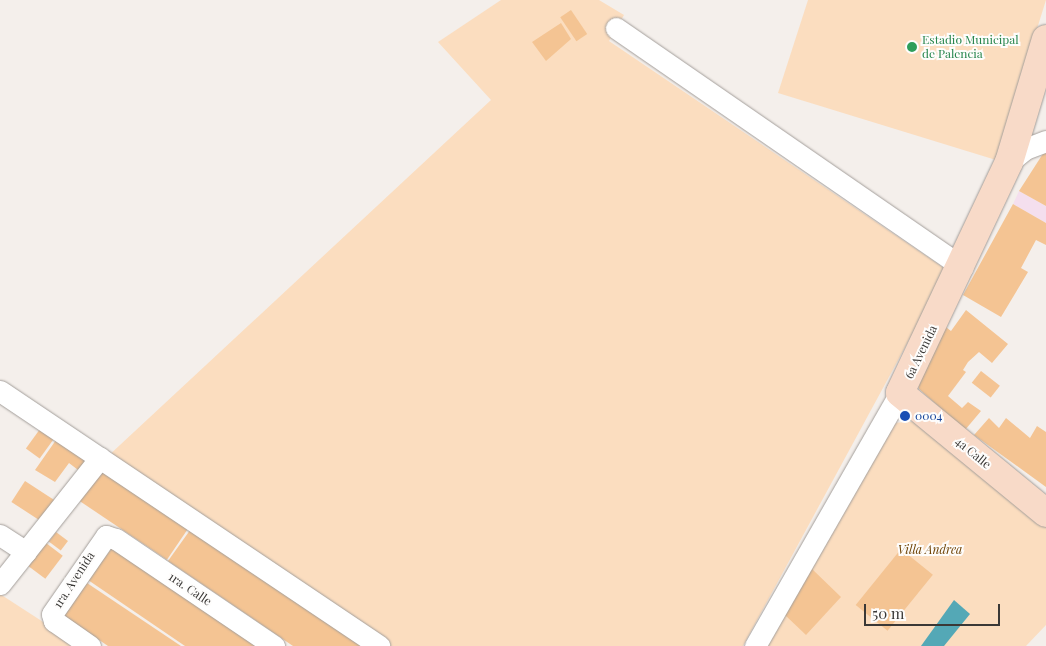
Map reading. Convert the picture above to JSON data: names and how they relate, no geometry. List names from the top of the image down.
{
  "streets": {
    "main road": ["6a Avenida", "4a Calle"],
    "street": ["1ra. Avenida", "1ra. Calle"]
  },
  "crossings": [
    ["6a Avenida", "4a Calle"],
    ["1ra. Avenida", "1ra. Calle"]
  ],
  "parks": ["Villa Andrea"],
  "places": ["Estadio Municipal de Palencia", "0004"],
  "scale_bar": "50 m"
}
